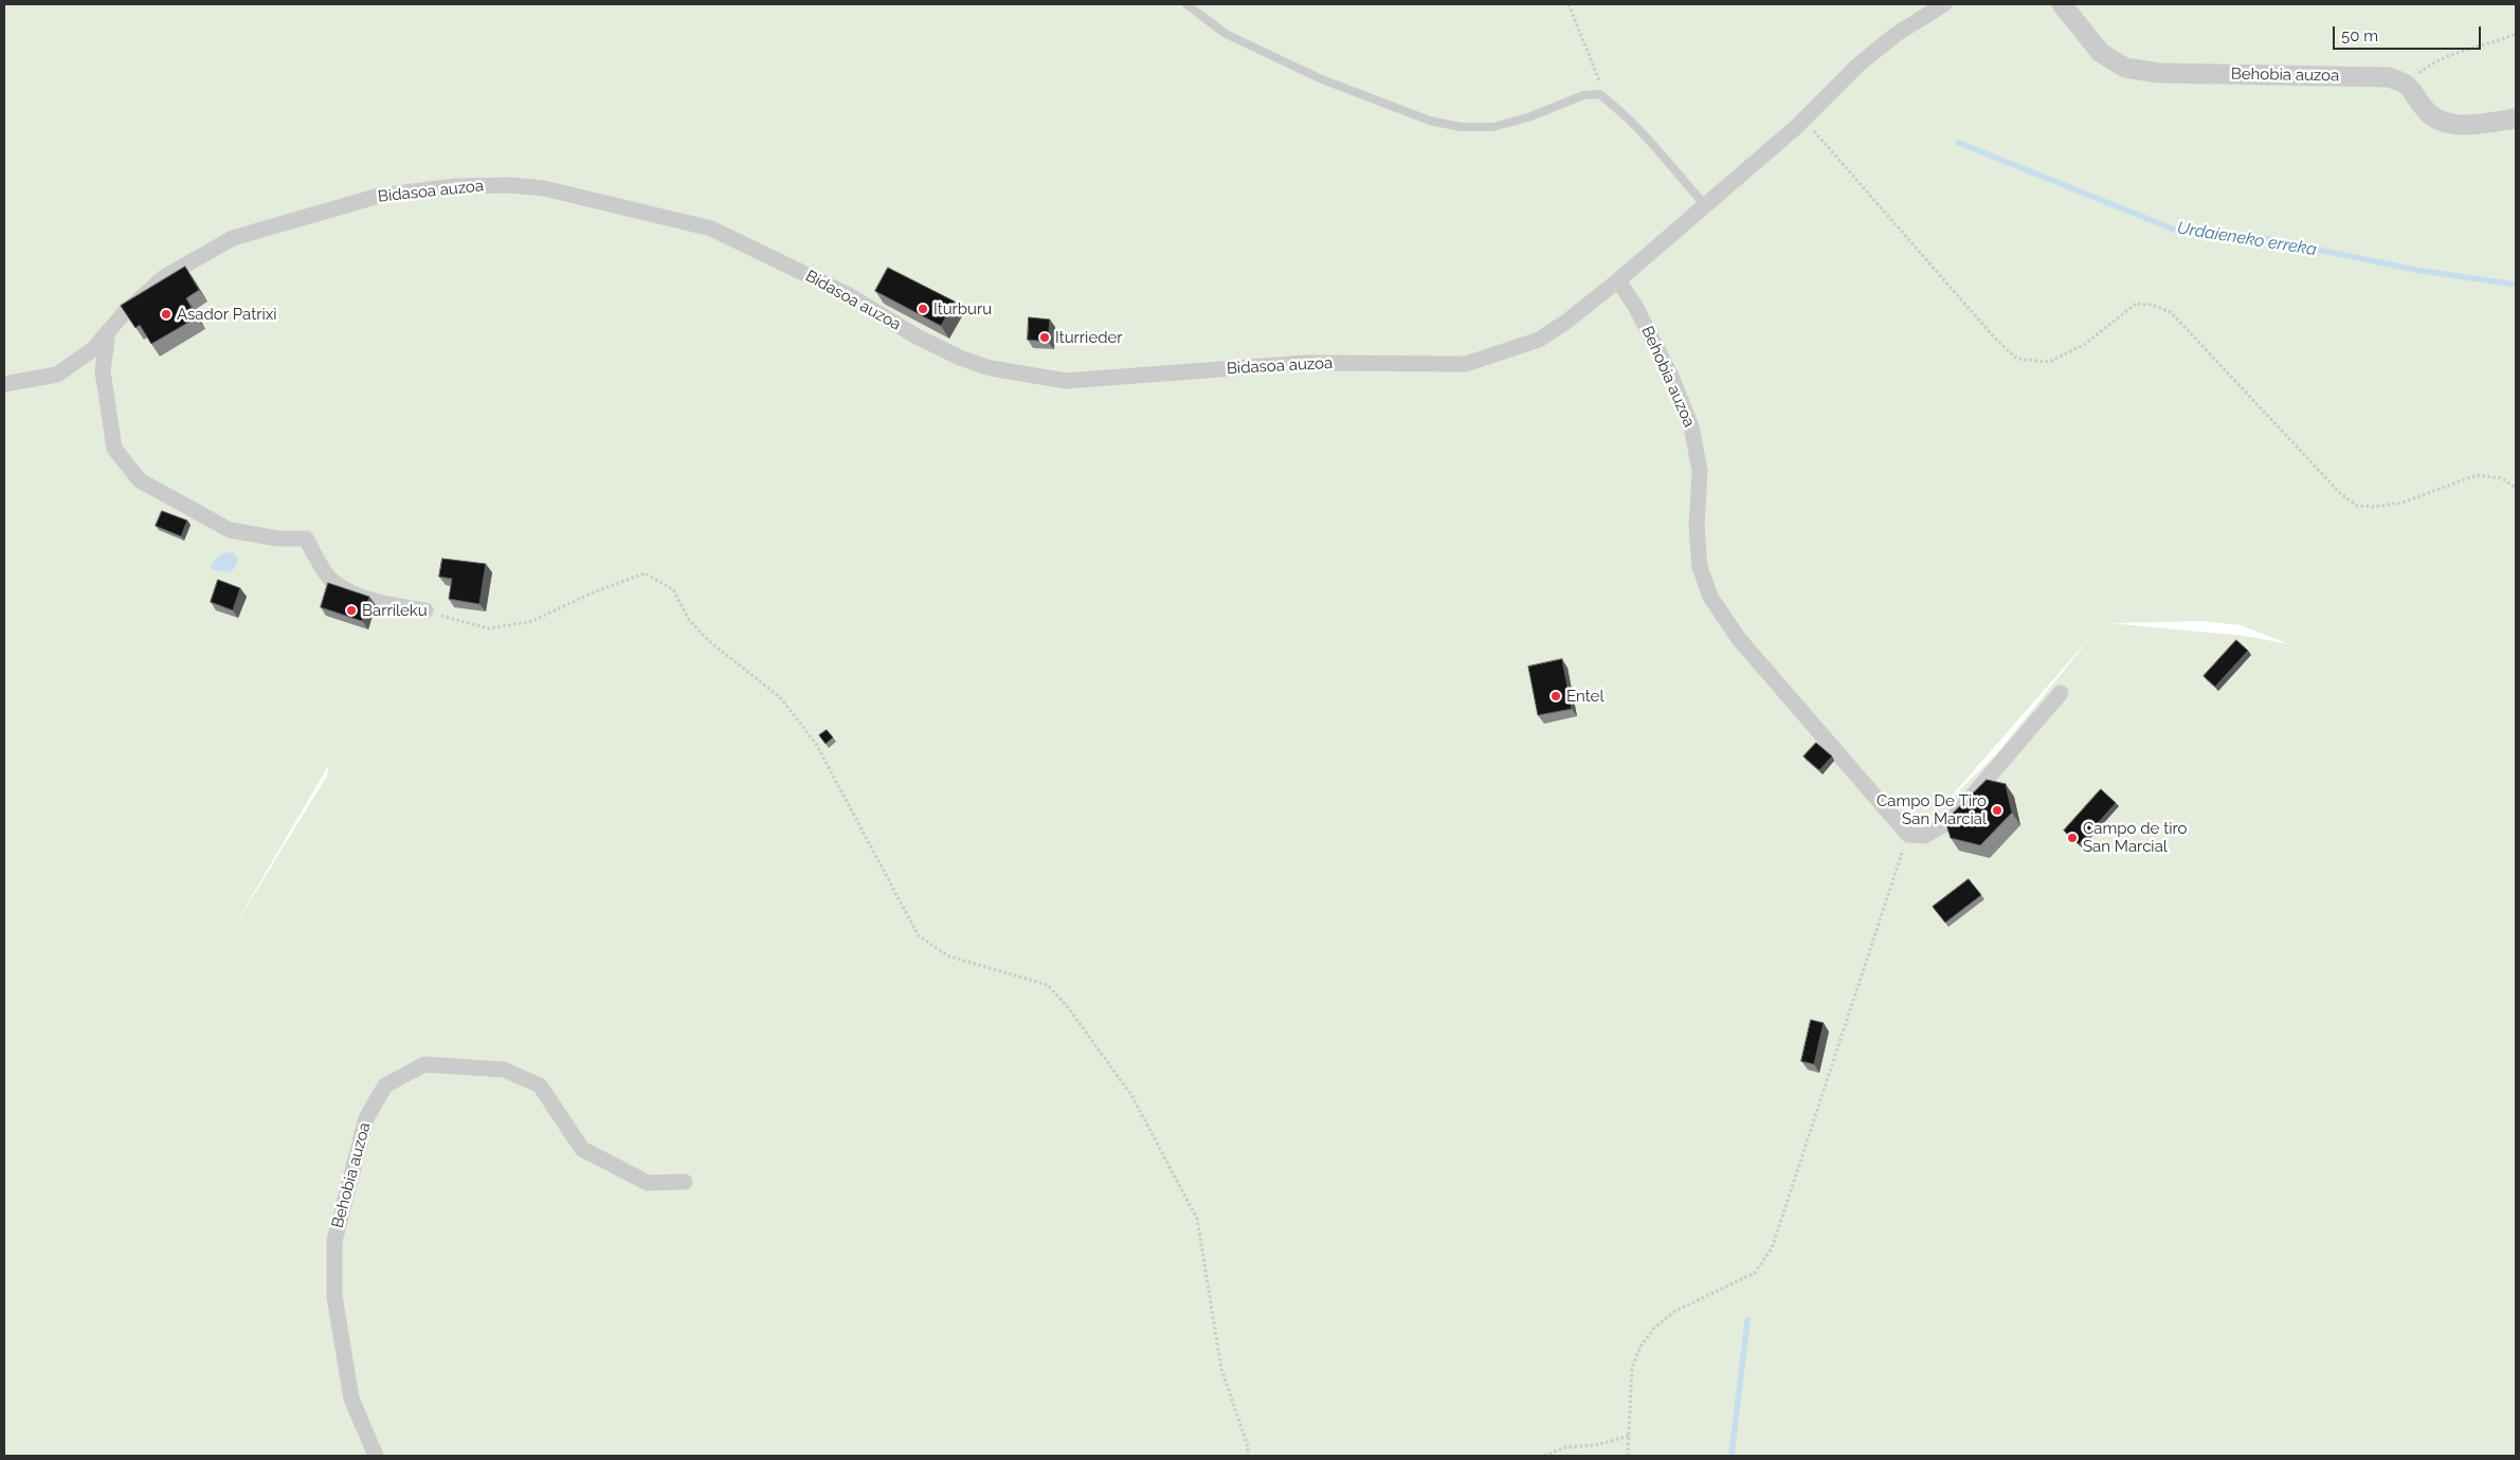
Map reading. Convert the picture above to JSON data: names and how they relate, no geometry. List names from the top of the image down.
{
  "streets": {
    "street": ["Behobia auzoa", "Bidasoa auzoa"]
  },
  "crossings": [
    ["Behobia auzoa", "Bidasoa auzoa"]
  ],
  "water": ["Urdaieneko erreka"],
  "places": [
    "Iturburu",
    "Asador Patrixi",
    "Iturrieder",
    "Barrileku",
    "Entel",
    "Campo De Tiro San Marcial",
    "Campo de tiro San Marcial"
  ],
  "scale_bar": "50 m"
}
